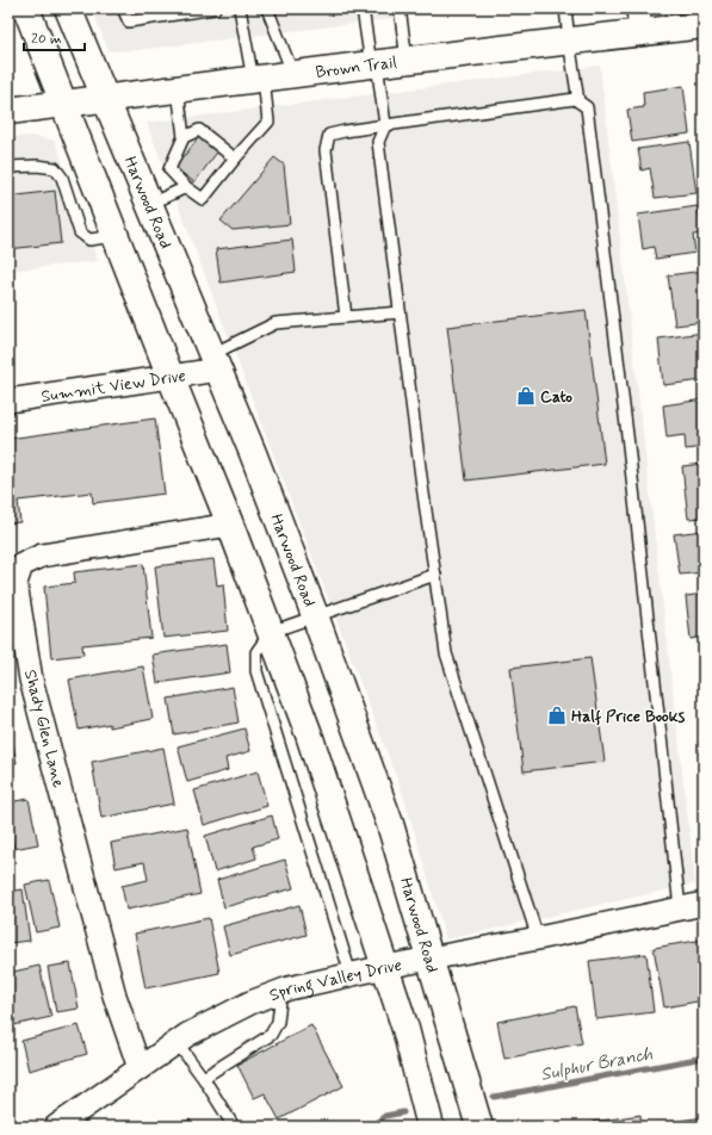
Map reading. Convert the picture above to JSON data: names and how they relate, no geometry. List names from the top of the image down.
{
  "streets": {
    "main road": ["Brown Trail", "Harwood Road"],
    "street": ["Summit View Drive", "Shady Glen Lane", "Spring Valley Drive"]
  },
  "crossings": [
    ["Brown Trail", "Harwood Road"],
    ["Harwood Road", "Summit View Drive"],
    ["Harwood Road", "Spring Valley Drive"],
    ["Shady Glen Lane", "Spring Valley Drive"]
  ],
  "water": ["Sulphur Branch"],
  "places": {
    "shop": ["Cato", "Half Price Books"]
  },
  "scale_bar": "20 m"
}
